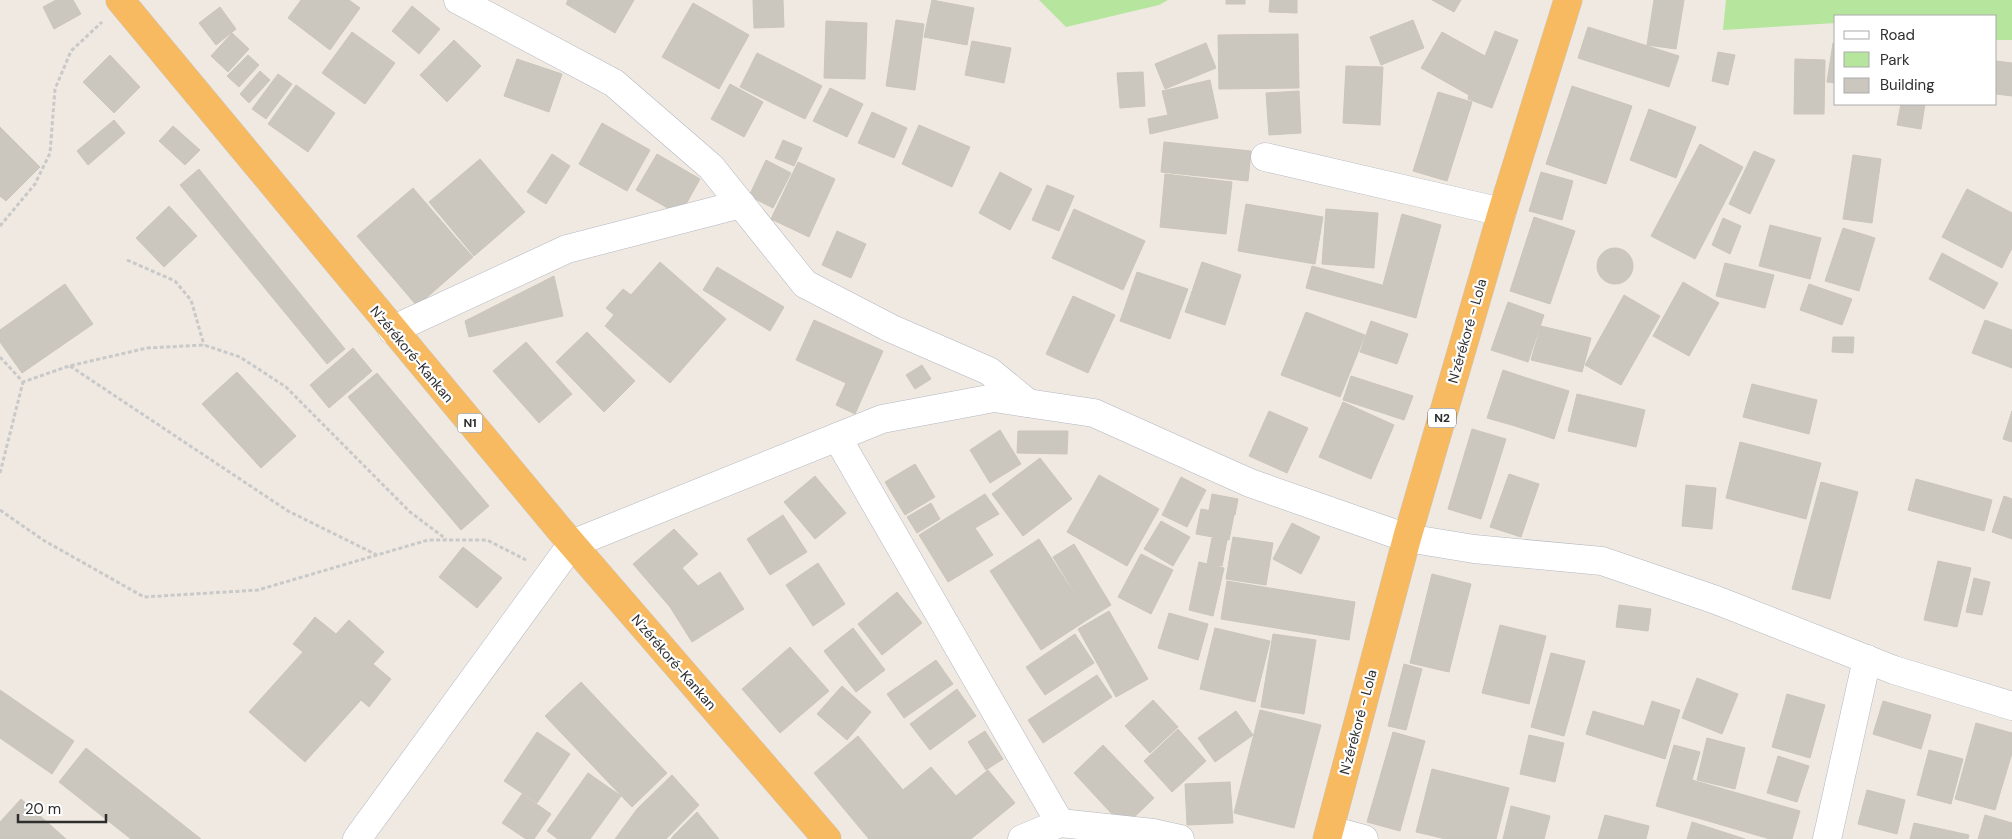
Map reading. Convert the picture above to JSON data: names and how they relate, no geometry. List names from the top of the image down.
{
  "streets": {
    "highway": [
      "N'zérékoré - Lola",
      "N'zérékoré-Kankan",
      "N2",
      "N1"
    ]
  },
  "legend": ["Road", "Park", "Building"],
  "scale_bar": "20 m"
}
